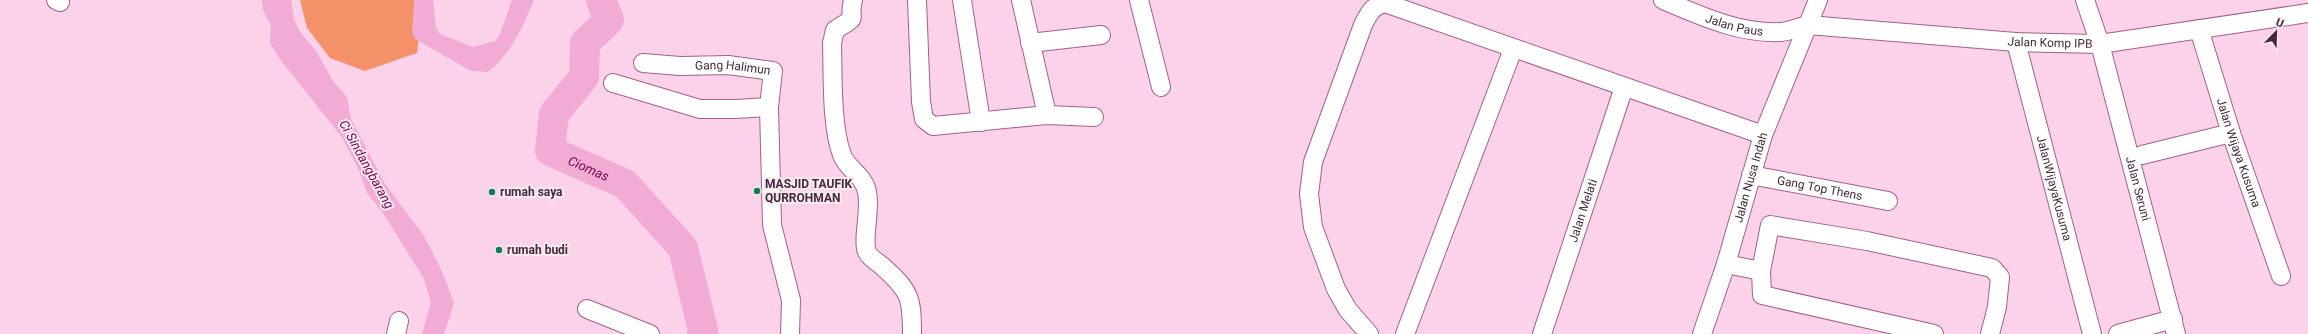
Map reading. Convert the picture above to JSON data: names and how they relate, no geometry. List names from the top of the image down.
{
  "streets": {
    "street": [
      "Jalan Paus",
      "Jalan Komp IPB",
      "Gang Halimun",
      "Jalan Wijaya Kusuma",
      "Jalan Nusa Indah",
      "Gang Top Thens",
      "JalanWijayaKusuma",
      "Jalan Seruni",
      "Jalan Melati"
    ]
  },
  "crossings": [
    ["Jalan Paus", "Jalan Komp IPB"],
    ["Jalan Paus", "Jalan Nusa Indah"],
    ["Jalan Komp IPB", "Jalan Wijaya Kusuma"],
    ["Jalan Komp IPB", "Jalan Nusa Indah"],
    ["Jalan Komp IPB", "JalanWijayaKusuma"],
    ["Jalan Komp IPB", "Jalan Seruni"],
    ["Jalan Nusa Indah", "Gang Top Thens"]
  ],
  "water": ["Ci Sindangbarang", "Ciomas"],
  "places": ["MASJID TAUFIK QURROHMAN", "rumah saya", "rumah budi"],
  "north": "top right"
}
